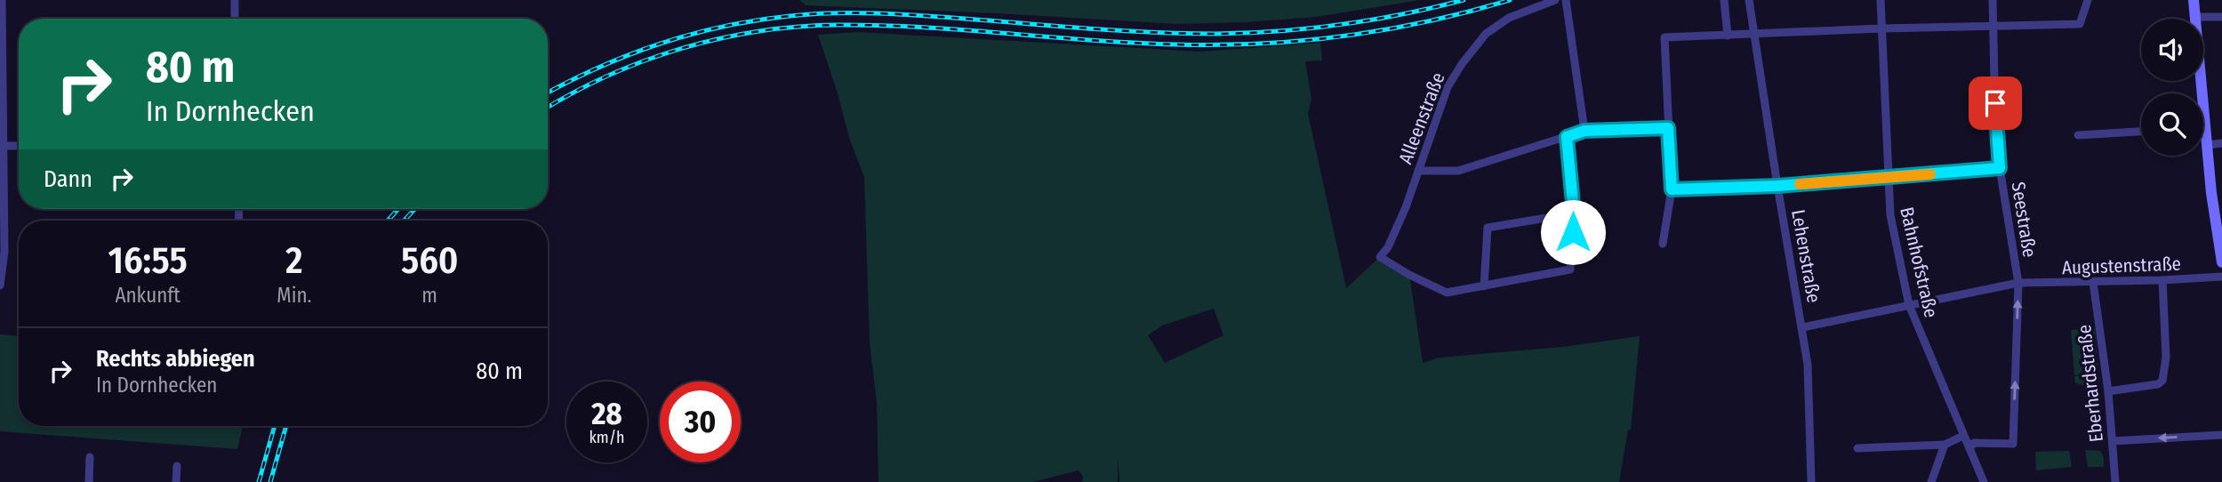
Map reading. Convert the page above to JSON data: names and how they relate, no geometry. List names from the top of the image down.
{
  "streets": {
    "street": [
      "Alleenstraße",
      "Seestraße",
      "Lehenstraße",
      "Bahnhofstraße",
      "Augustenstraße",
      "Eberhardstraße"
    ]
  },
  "crossings": [
    ["Seestraße", "Bahnhofstraße"],
    ["Seestraße", "Augustenstraße"],
    ["Lehenstraße", "Augustenstraße"],
    ["Bahnhofstraße", "Augustenstraße"],
    ["Augustenstraße", "Eberhardstraße"]
  ],
  "one_way": ["Seestraße"],
  "page": {
    "turn": ["80 m", "In Dornhecken"],
    "then": "Dann",
    "eta": [
      "16:55",
      "Ankunft",
      "2",
      "Min.",
      "560",
      "m"
    ],
    "list": [
      {
        "name": "Rechts abbiegen",
        "note": "In Dornhecken",
        "value": "80 m"
      }
    ],
    "speed": "28 km/h",
    "limit": "30"
  }
}
